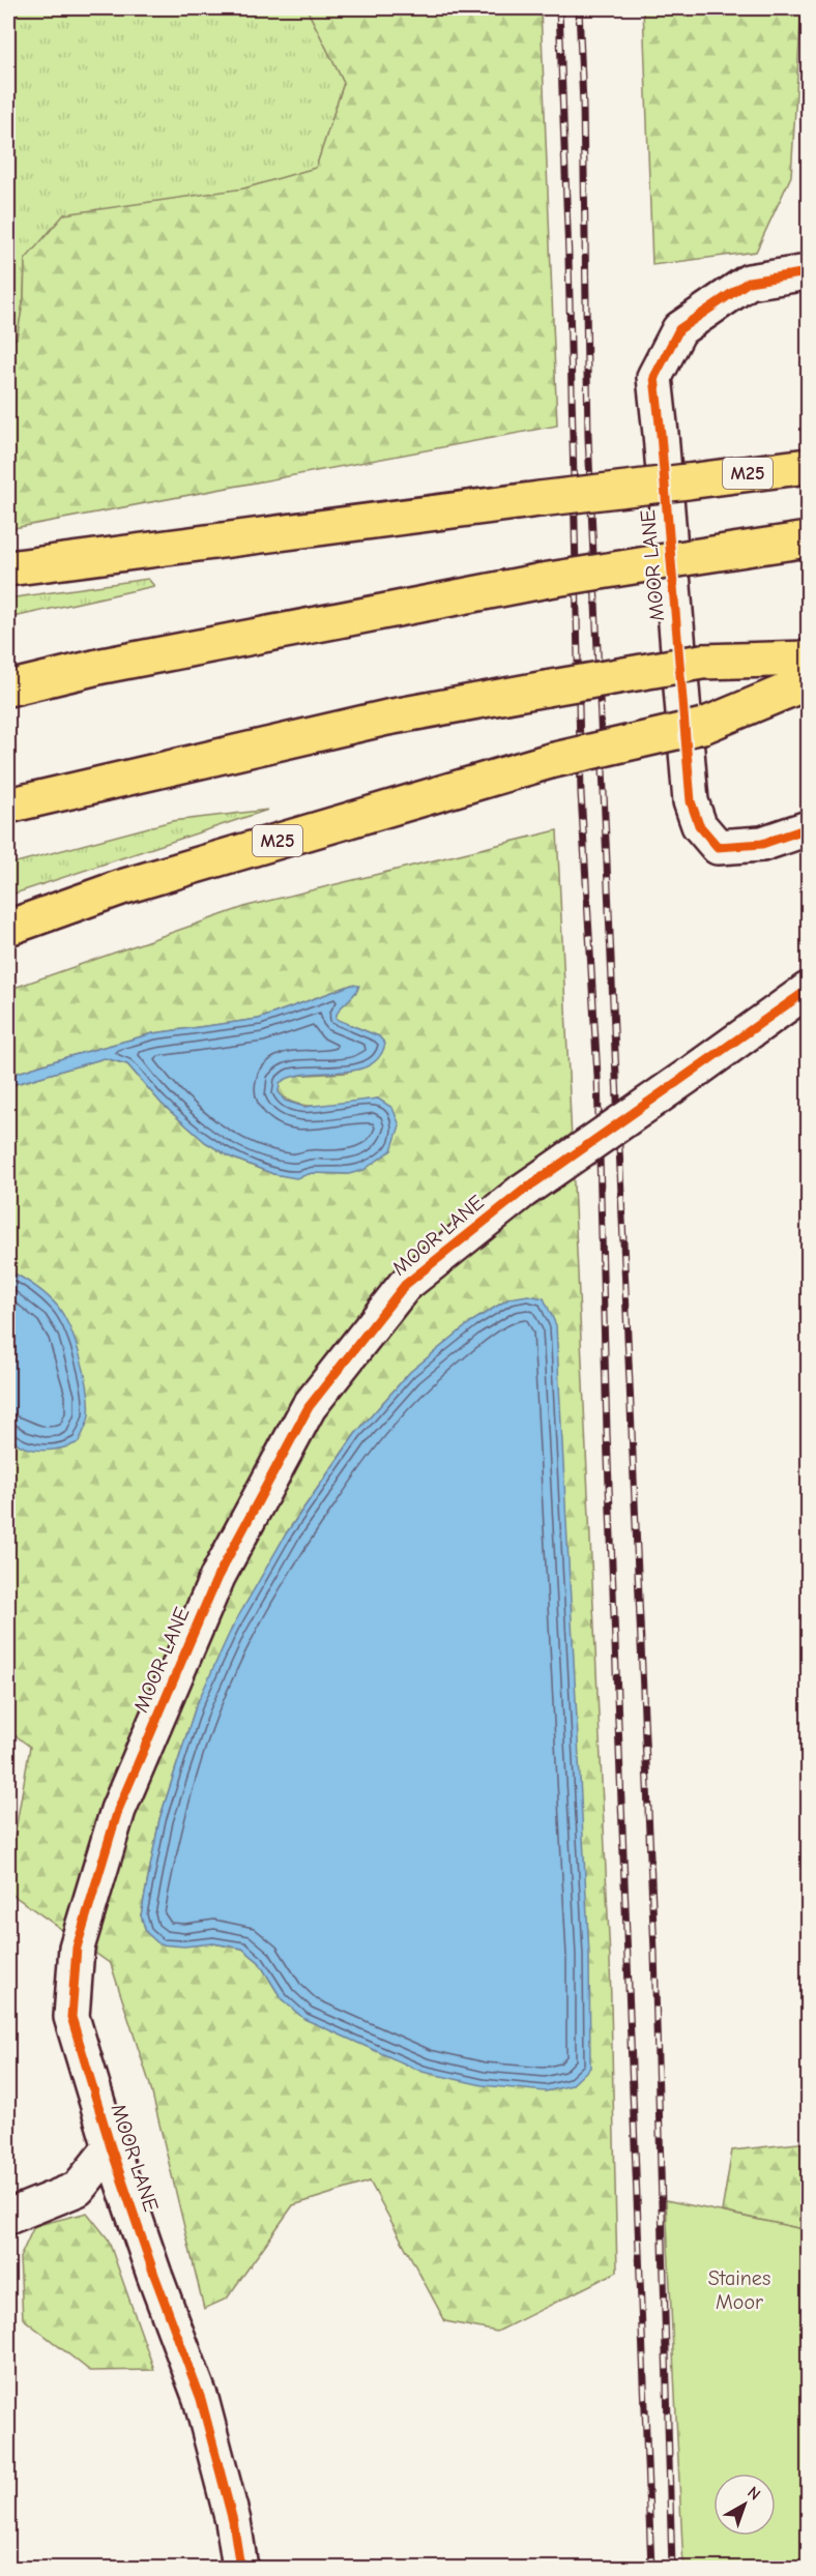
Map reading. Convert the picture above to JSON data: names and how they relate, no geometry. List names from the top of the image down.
{
  "streets": {
    "highway": ["M25"],
    "street": ["MOOR LANE"]
  },
  "parks": ["Staines Moor"],
  "north": "top right"
}
